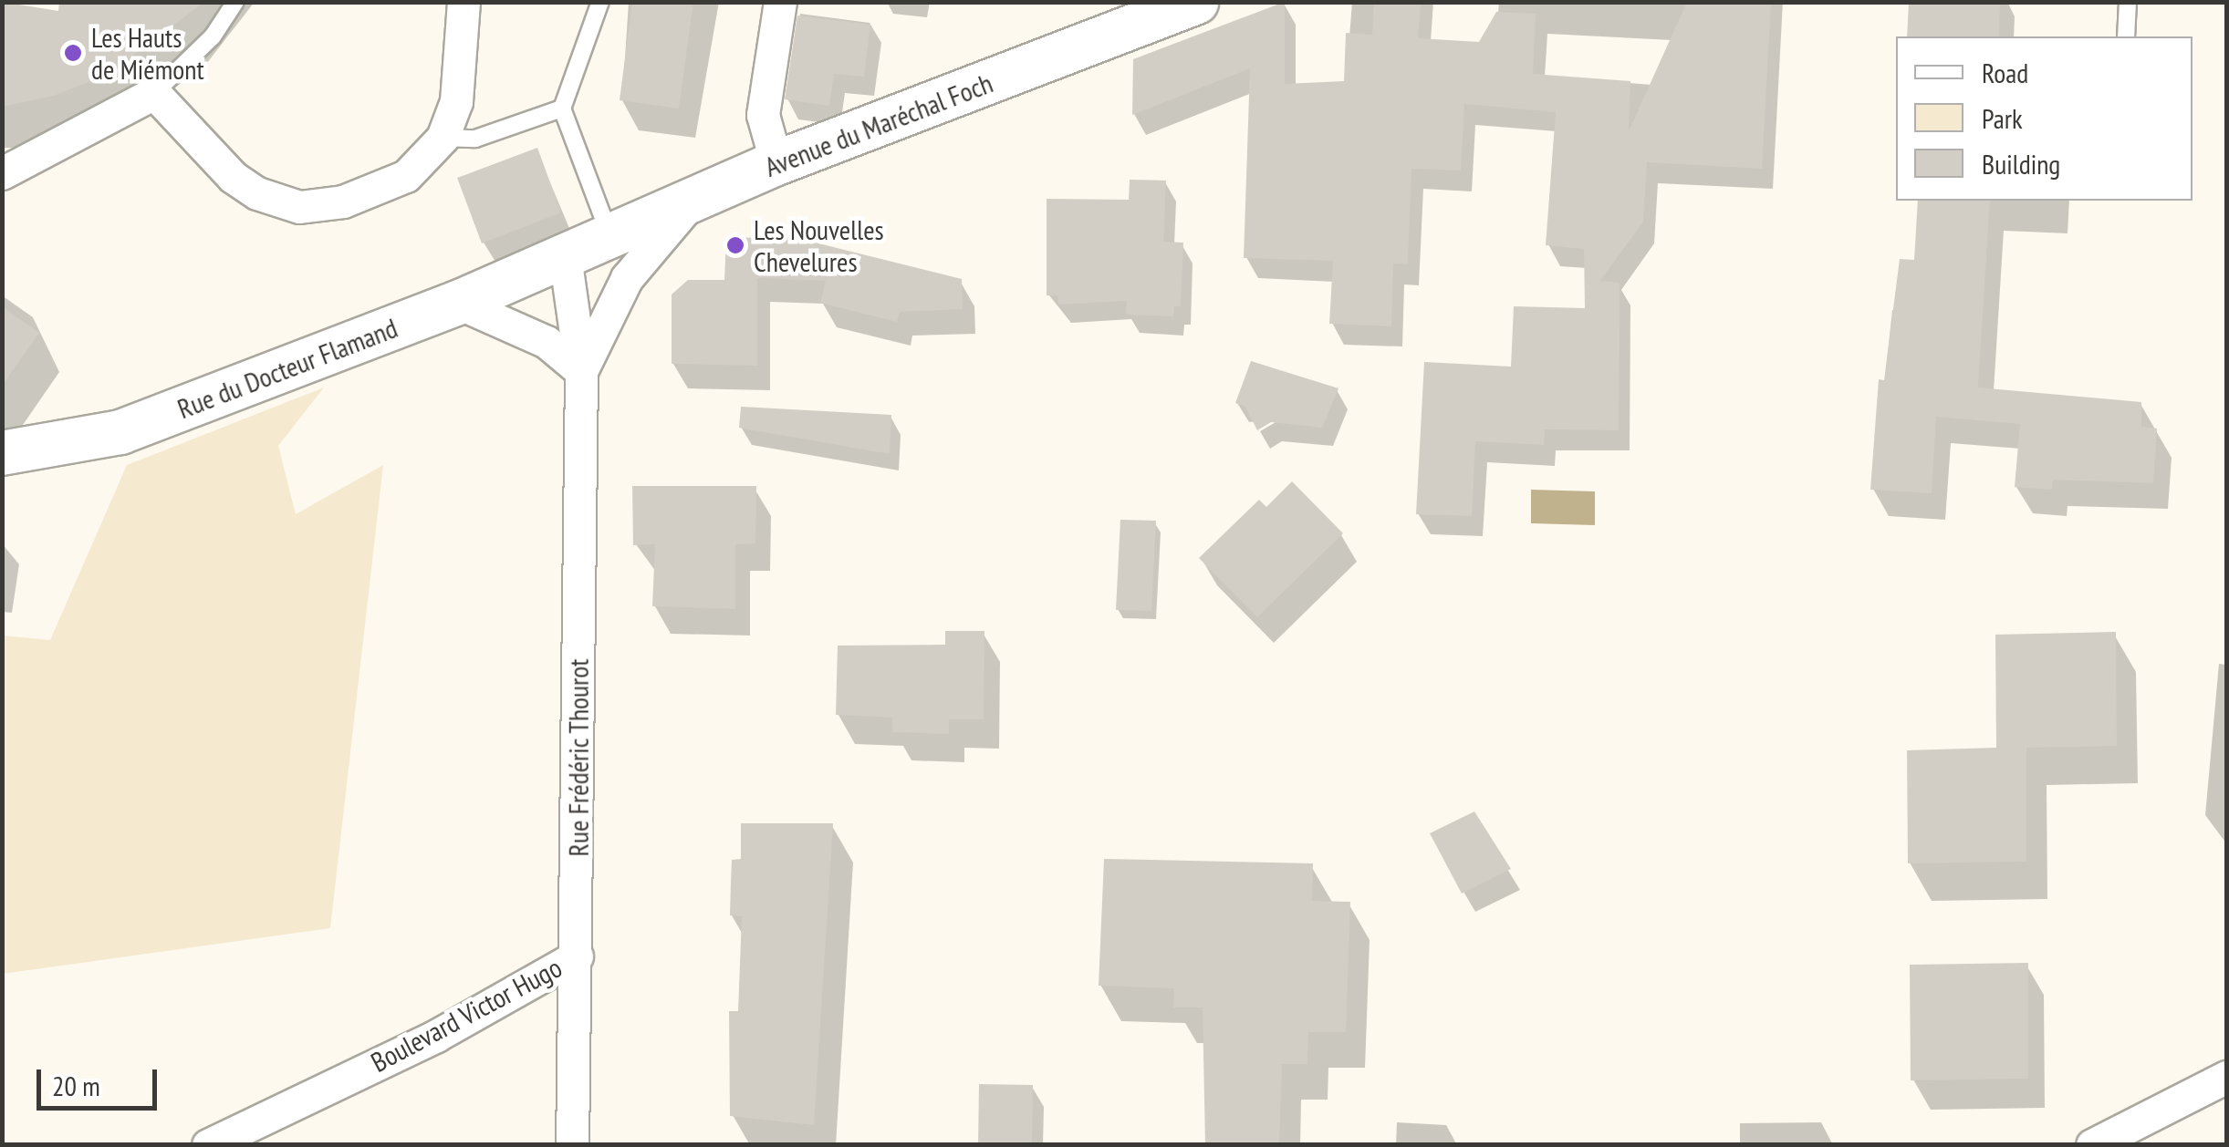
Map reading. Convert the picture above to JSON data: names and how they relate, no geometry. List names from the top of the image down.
{
  "streets": {
    "street": [
      "Avenue du Maréchal Foch",
      "Rue du Docteur Flamand",
      "Rue Frédéric Thourot",
      "Boulevard Victor Hugo"
    ]
  },
  "crossings": [
    ["Avenue du Maréchal Foch", "Rue du Docteur Flamand"],
    ["Avenue du Maréchal Foch", "Rue Frédéric Thourot"],
    ["Rue du Docteur Flamand", "Rue Frédéric Thourot"],
    ["Rue Frédéric Thourot", "Boulevard Victor Hugo"]
  ],
  "places": ["Les Hauts de Miémont", "Les Nouvelles Chevelures"],
  "legend": ["Road", "Park", "Building"],
  "scale_bar": "20 m"
}
